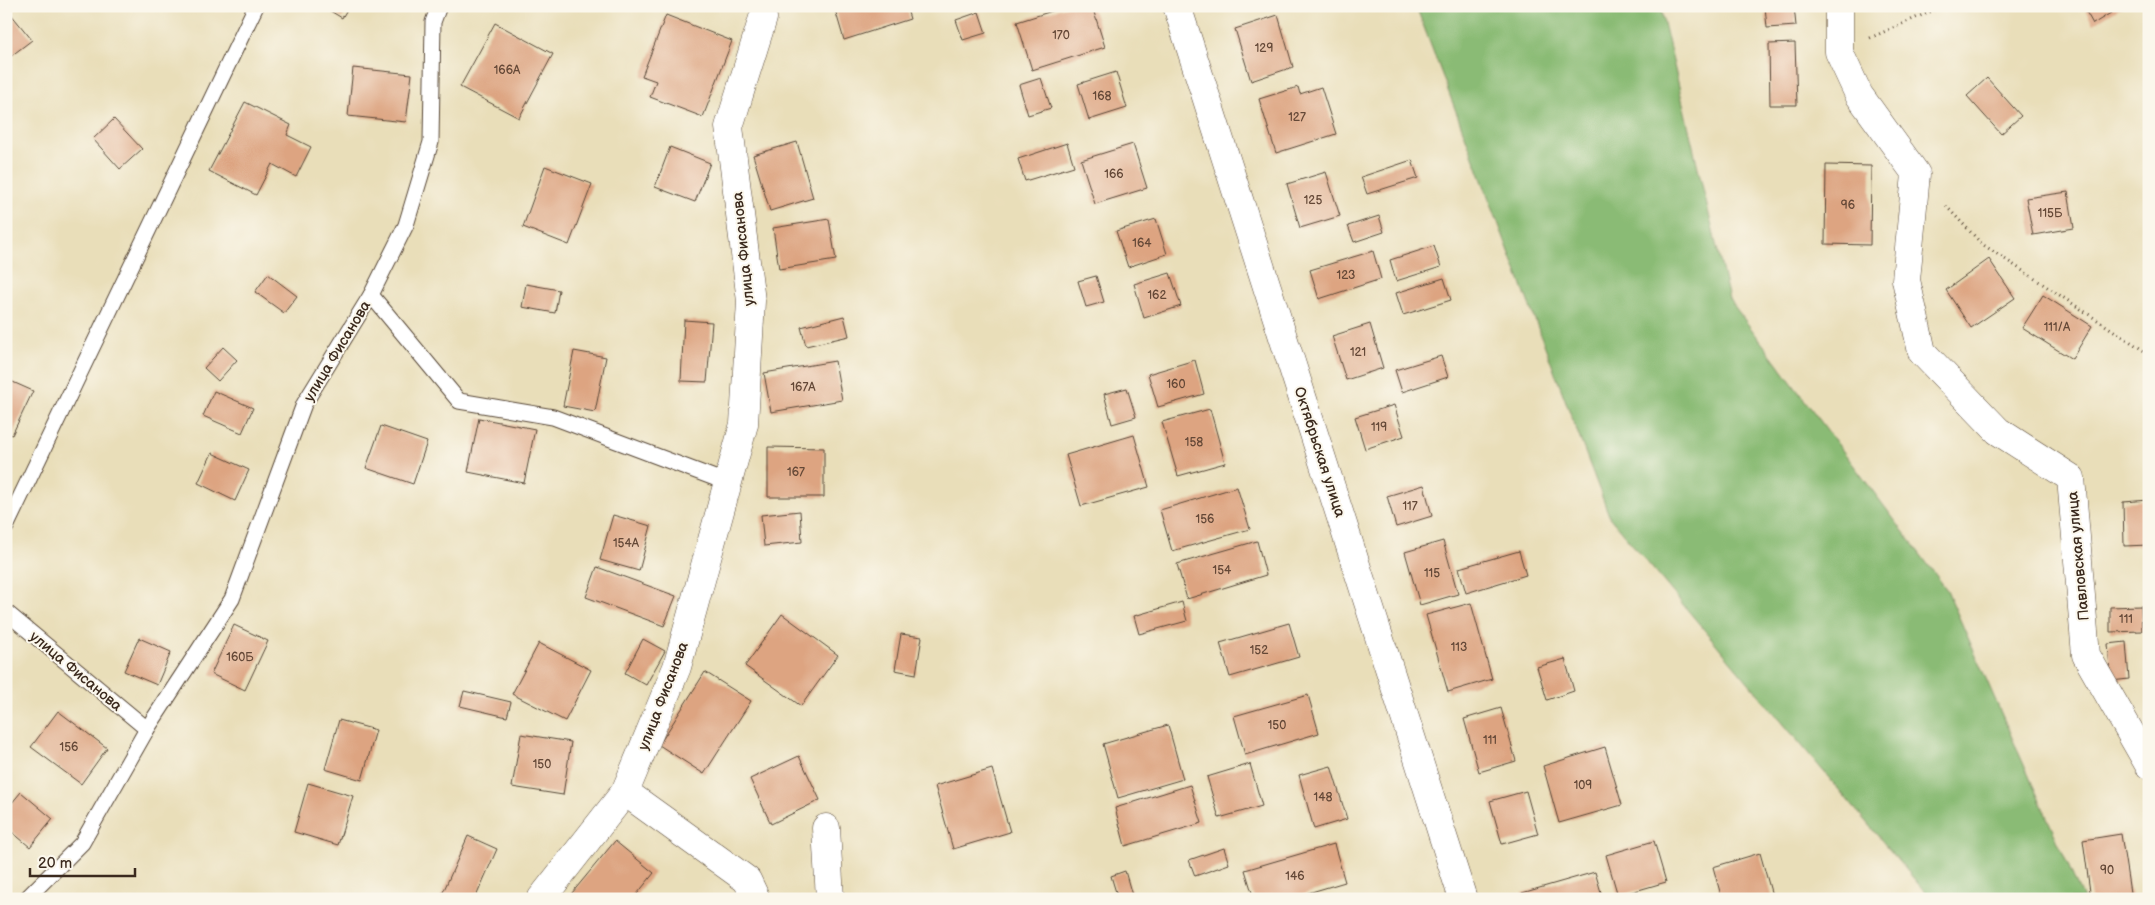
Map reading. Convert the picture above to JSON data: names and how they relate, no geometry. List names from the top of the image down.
{
  "streets": {
    "street": ["улица Фисанова", "Октябрьская улица", "Павловская улица"]
  },
  "house_numbers": [
    "170",
    "129",
    "166А",
    "168",
    "127",
    "166",
    "125",
    "96",
    "115Б",
    "164",
    "123",
    "162",
    "111/А",
    "121",
    "160",
    "167А",
    "119",
    "158",
    "167",
    "117",
    "156",
    "154А",
    "154",
    "115",
    "111",
    "113",
    "152",
    "160Б",
    "150",
    "111",
    "156",
    "150",
    "109",
    "148",
    "90",
    "146"
  ],
  "scale_bar": "20 m"
}
